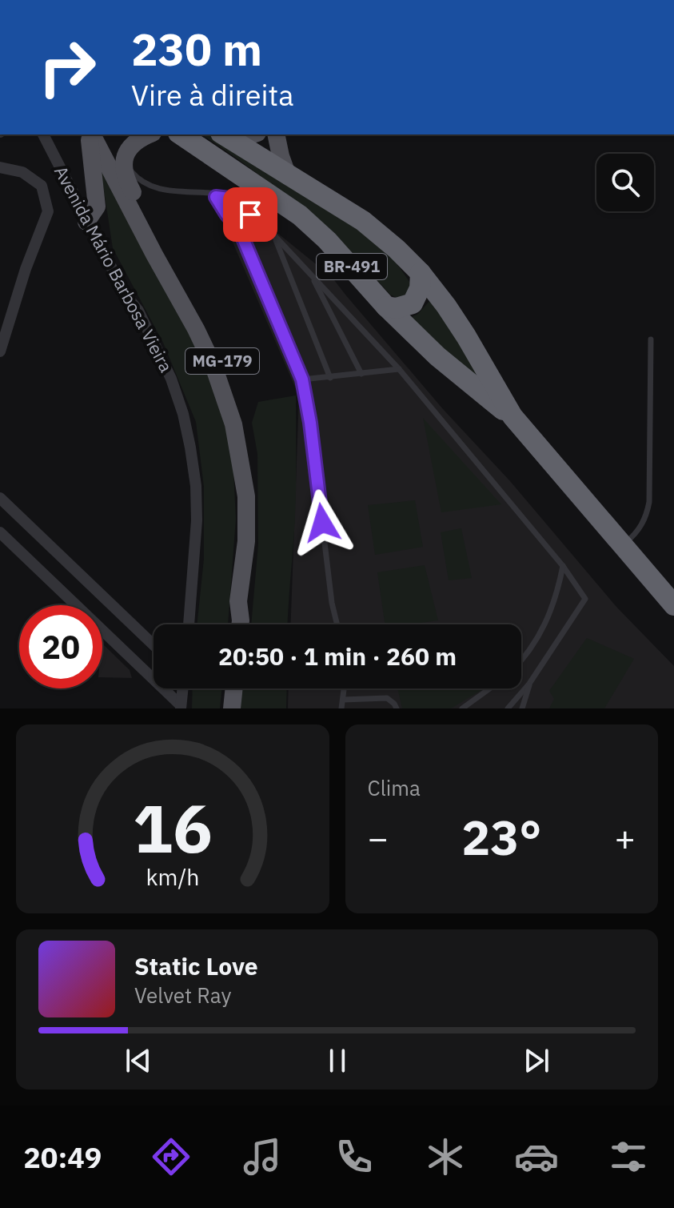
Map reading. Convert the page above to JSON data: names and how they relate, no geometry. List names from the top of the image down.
{
  "streets": {
    "highway": ["BR-491"],
    "main road": ["MG-179"],
    "street": ["Avenida Mário Barbosa Vieira"]
  },
  "page": {
    "turn": ["230 m", "Vire à direita"],
    "limit": "20",
    "trip": "20:50 · 1 min · 260 m",
    "tile": "Clima",
    "heat": ["−", "23°", "+"],
    "song": ["Static Love", "Velvet Ray"],
    "tabs": "20:49",
    "gauge": ["16", "km/h"]
  }
}
